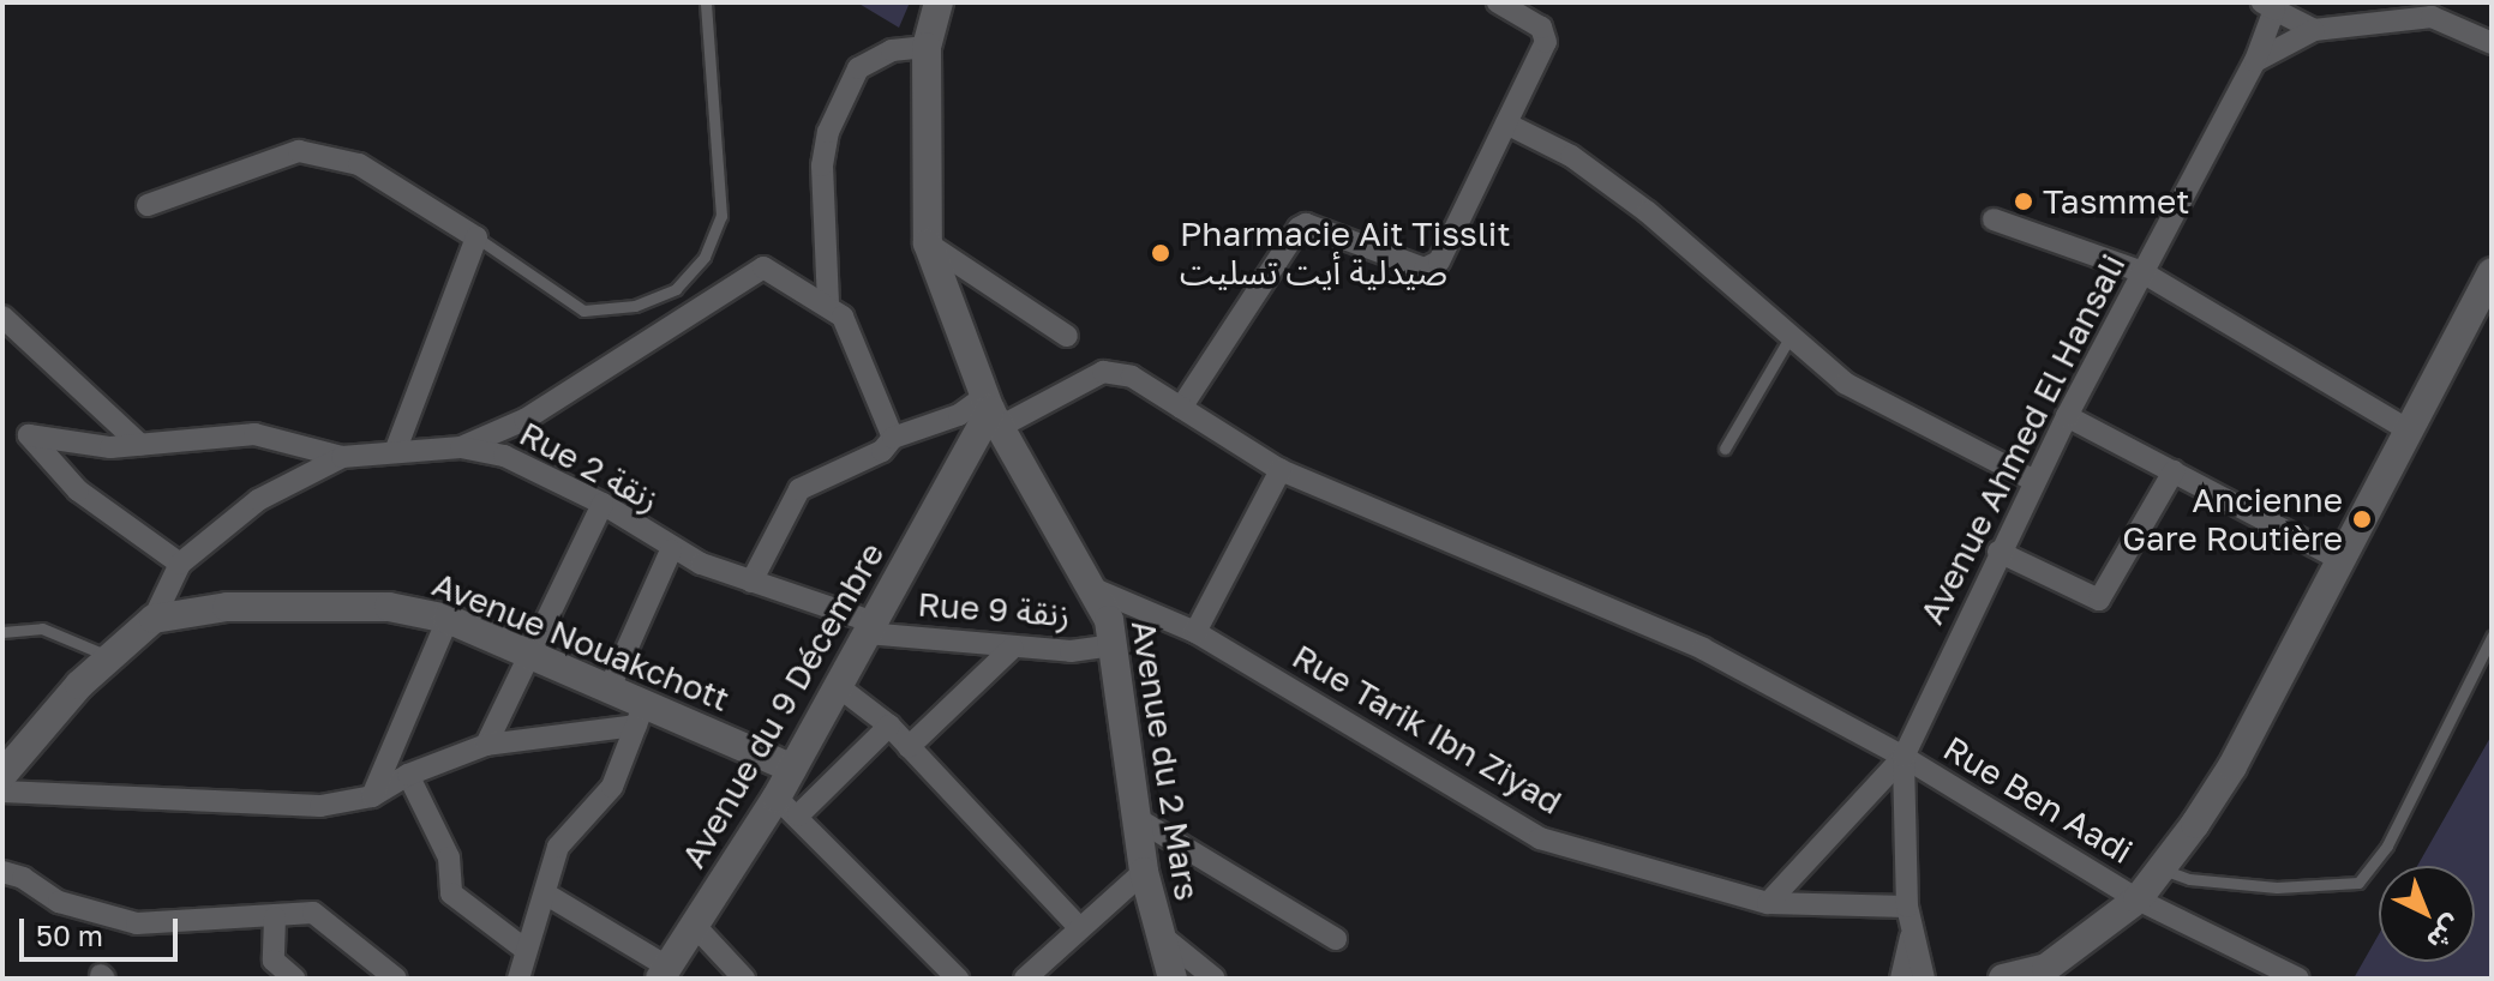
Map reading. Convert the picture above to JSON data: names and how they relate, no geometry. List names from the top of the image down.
{
  "streets": {
    "street": [
      "Avenue Ahmed El Hansali",
      "Rue 2 زنقة",
      "Rue 9 زنقة",
      "Avenue Nouakchott",
      "Avenue du 9 Décembre",
      "Rue Tarik Ibn Ziyad",
      "Avenue du 2 Mars",
      "Rue Ben Aadi"
    ]
  },
  "crossings": [
    ["Avenue Ahmed El Hansali", "Rue Tarik Ibn Ziyad"],
    ["Avenue Ahmed El Hansali", "Rue Ben Aadi"],
    ["Rue 2 زنقة", "Rue 9 زنقة"],
    ["Rue 2 زنقة", "Avenue Nouakchott"],
    ["Rue 2 زنقة", "Avenue du 9 Décembre"],
    ["Rue 9 زنقة", "Avenue du 9 Décembre"],
    ["Rue 9 زنقة", "Avenue du 2 Mars"],
    ["Avenue Nouakchott", "Avenue du 9 Décembre"],
    ["Avenue du 9 Décembre", "Avenue du 2 Mars"],
    ["Avenue du 9 Décembre", "Rue Ben Aadi"],
    ["Rue Tarik Ibn Ziyad", "Avenue du 2 Mars"],
    ["Avenue du 2 Mars", "Rue Ben Aadi"]
  ],
  "places": ["Tasmmet", "Pharmacie Ait Tisslit صيدلية أيت تسليت", "Ancienne Gare Routière"],
  "scale_bar": "50 m",
  "north": "bottom right"
}
